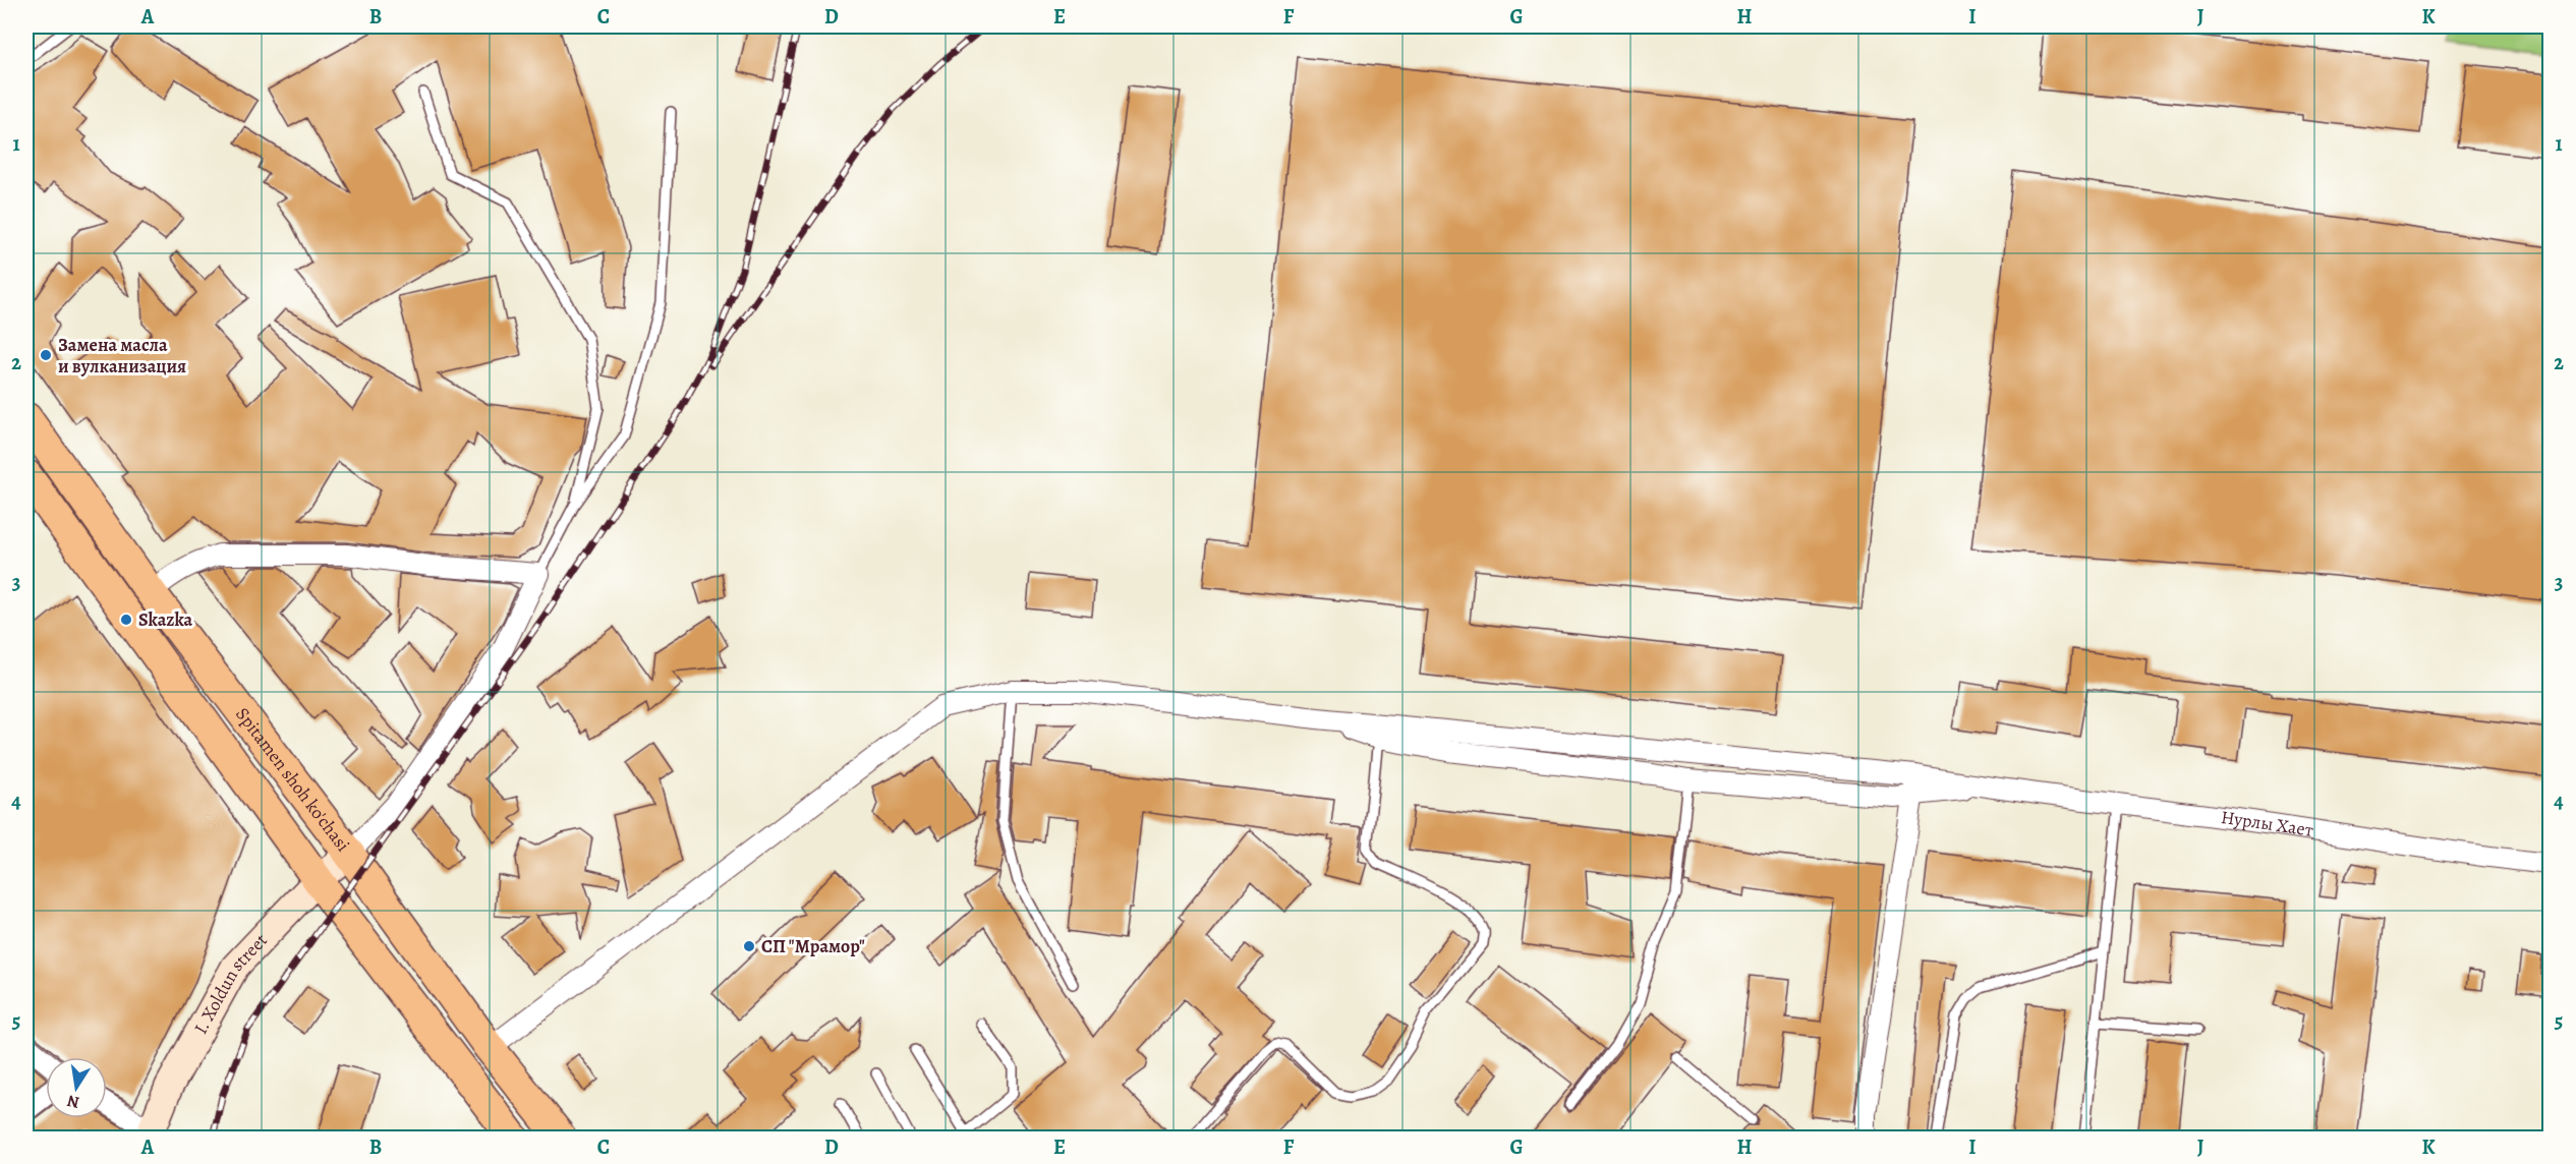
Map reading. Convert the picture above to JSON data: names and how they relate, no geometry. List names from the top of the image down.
{
  "streets": {
    "main road": ["Spitamen shoh ko'chasi"],
    "street": ["Нурлы Хает", "I. Xoldun street"]
  },
  "crossings": [
    ["Spitamen shoh ko'chasi", "I. Xoldun street"]
  ],
  "places": ["Замена масла и вулканизация", "Skazka", "СП \"Мрамор\""],
  "north": "bottom",
  "grid": {
    "columns": [
      "A",
      "B",
      "C",
      "D",
      "E",
      "F",
      "G",
      "H",
      "I",
      "J",
      "K"
    ],
    "rows": [
      "1",
      "2",
      "3",
      "4",
      "5"
    ]
  }
}
